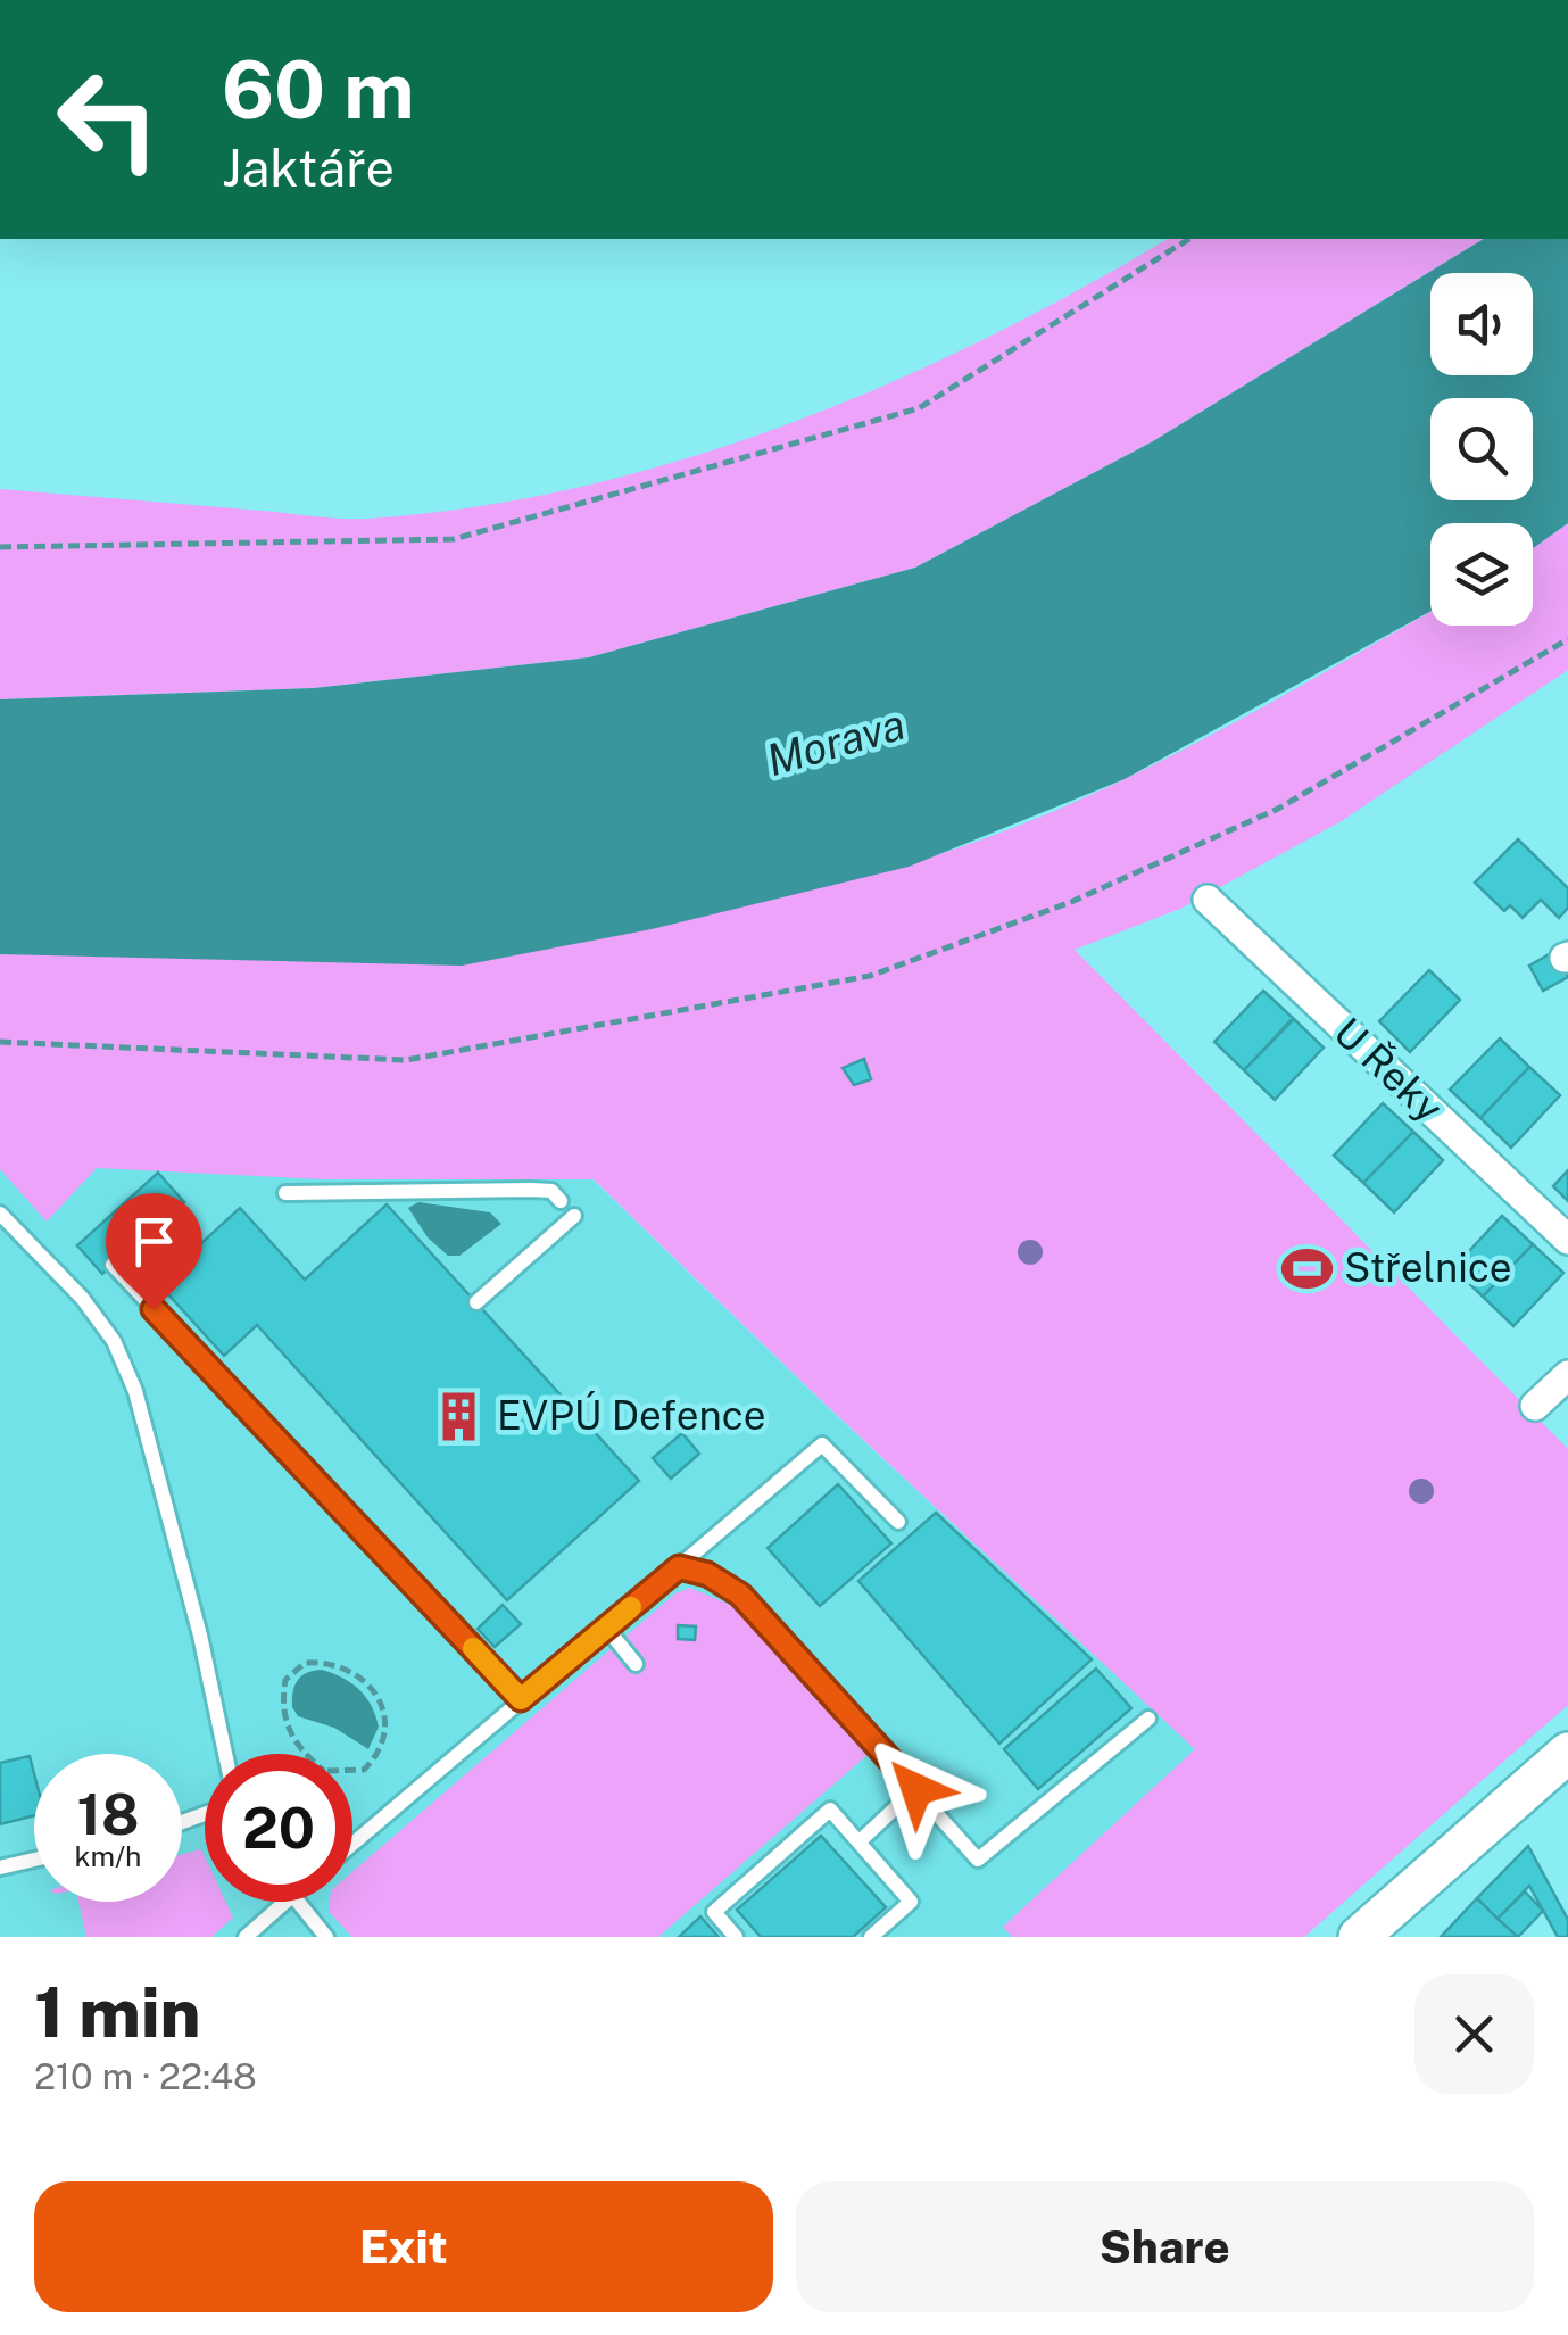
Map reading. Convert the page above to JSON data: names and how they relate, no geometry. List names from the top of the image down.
{
  "streets": {
    "street": ["U Řeky"]
  },
  "water": ["Morava"],
  "places": {
    "sports": ["Střelnice"],
    "building": ["EVPÚ Defence"]
  },
  "page": {
    "turn": ["60 m", "Jaktáře"],
    "speed": "18 km/h",
    "limit": "20",
    "heading": ["1 min", "210 m · 22:48"],
    "buttons": ["Exit", "Share"]
  }
}
